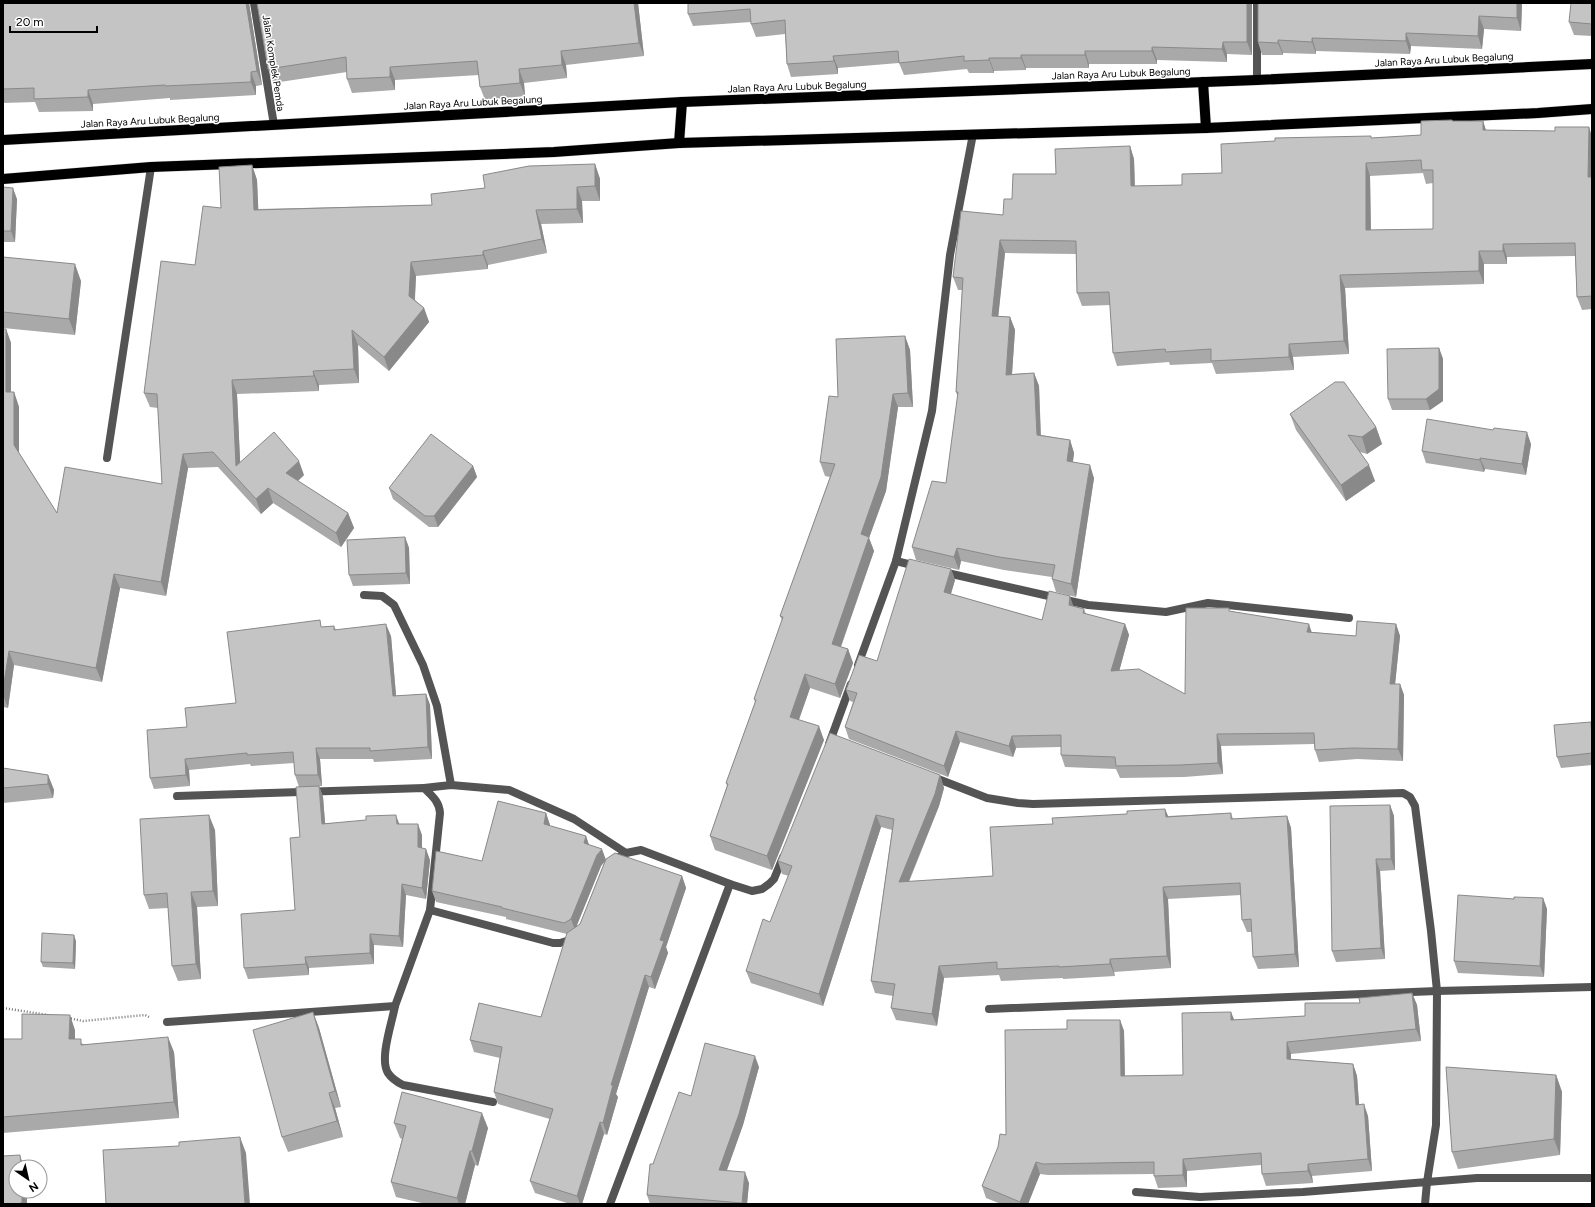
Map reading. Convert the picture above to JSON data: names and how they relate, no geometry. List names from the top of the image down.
{
  "streets": {
    "main road": ["Jalan Raya Aru Lubuk Begalung"],
    "street": ["Jalan Komplek Pemda"]
  },
  "crossings": [
    ["Jalan Raya Aru Lubuk Begalung", "Jalan Komplek Pemda"]
  ],
  "scale_bar": "20 m",
  "north": "bottom right"
}
